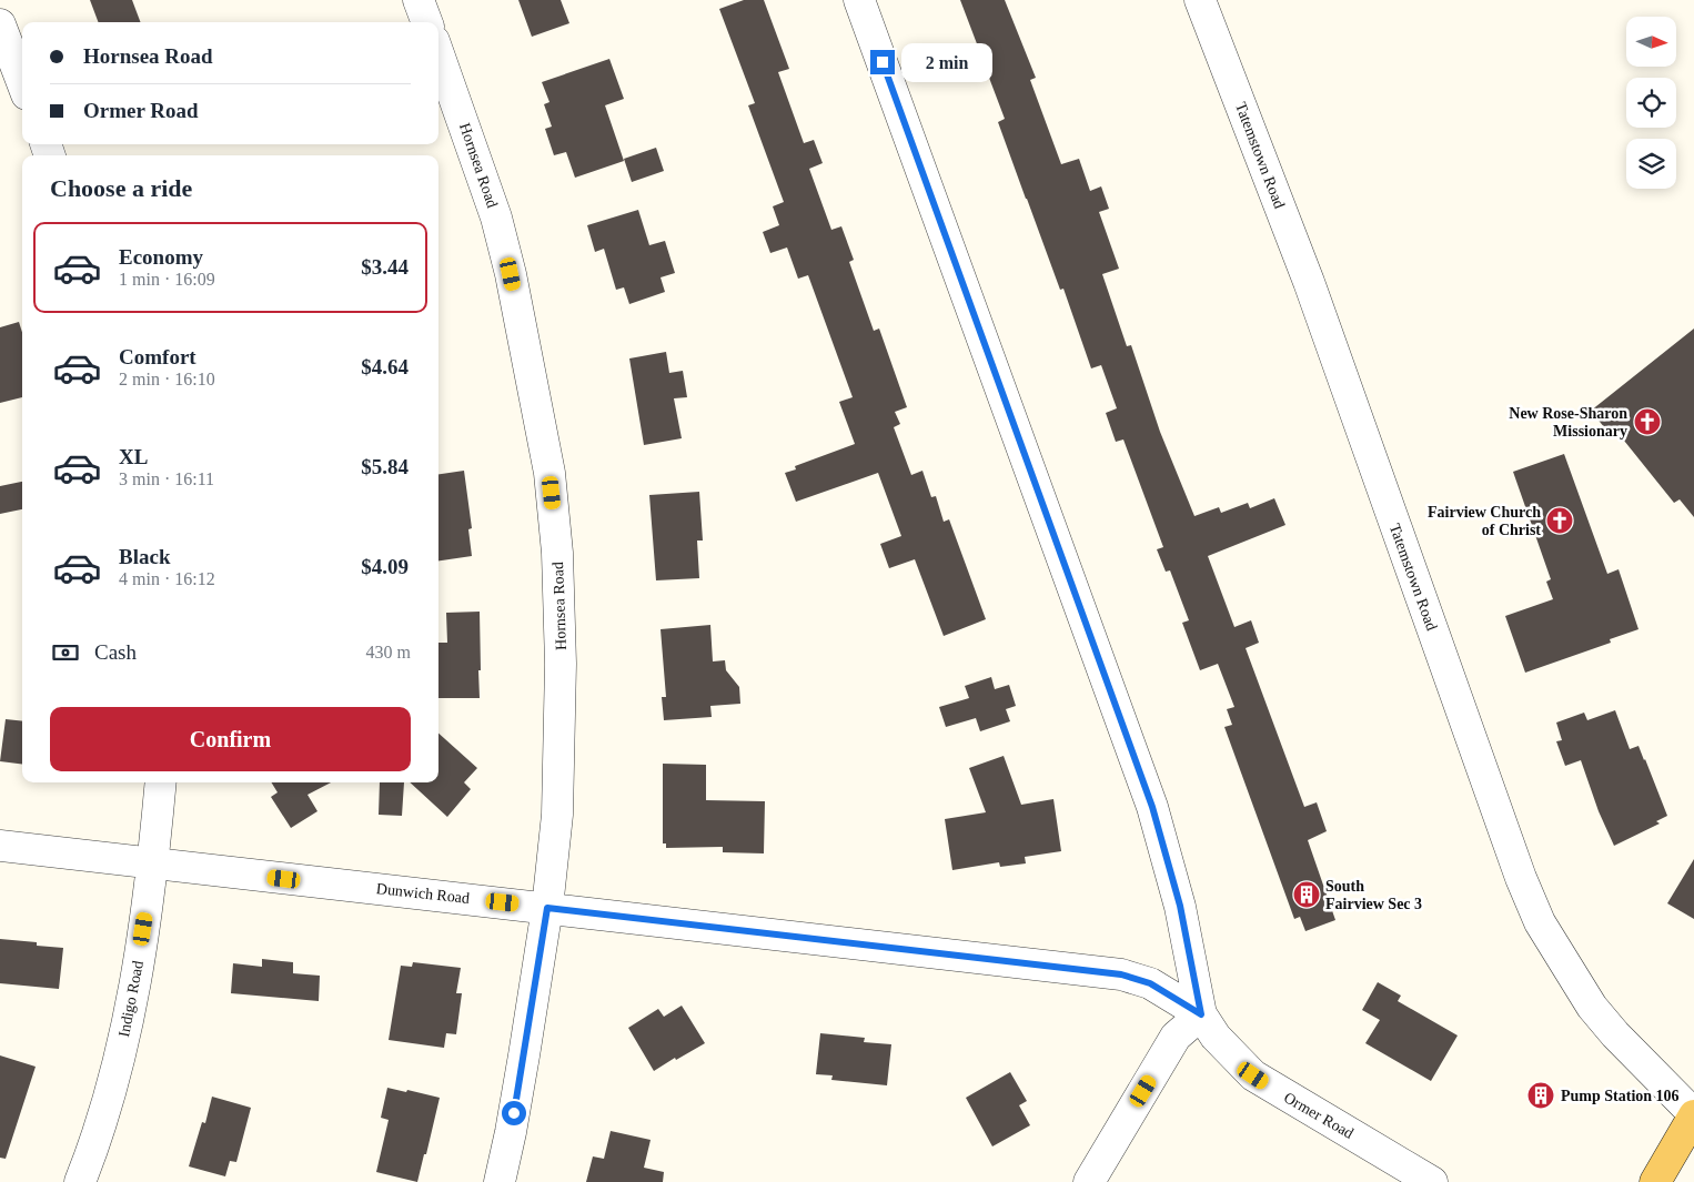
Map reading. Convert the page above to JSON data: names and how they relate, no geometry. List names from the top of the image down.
{
  "streets": {
    "street": [
      "Tatemstown Road",
      "Hornsea Road",
      "Dunwich Road",
      "Indigo Road",
      "Ormer Road"
    ]
  },
  "crossings": [
    ["Hornsea Road", "Dunwich Road"],
    ["Dunwich Road", "Indigo Road"],
    ["Dunwich Road", "Ormer Road"]
  ],
  "places": {
    "church": ["New Rose-Sharon Missionary", "Fairview Church of Christ"],
    "building": ["South Fairview Sec 3", "Pump Station 106"]
  },
  "north": "right",
  "page": {
    "banner": ["Hornsea Road", "Ormer Road"],
    "bubble": "2 min",
    "heading": "Choose a ride",
    "list": [
      {
        "name": "Economy",
        "note": "1 min · 16:09",
        "value": "$3.44"
      },
      {
        "name": "Comfort",
        "note": "2 min · 16:10",
        "value": "$4.64"
      },
      {
        "name": "XL",
        "note": "3 min · 16:11",
        "value": "$5.84"
      },
      {
        "name": "Black",
        "note": "4 min · 16:12",
        "value": "$4.09"
      }
    ],
    "pay": ["Cash", "430 m"],
    "buttons": "Confirm"
  }
}
